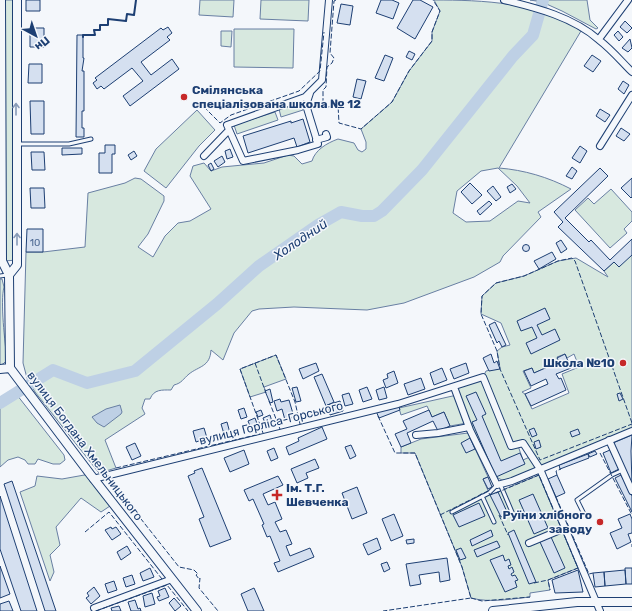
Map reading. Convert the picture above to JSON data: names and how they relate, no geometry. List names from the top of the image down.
{
  "streets": {
    "main road": ["вулиця Богдана Хмельницького"],
    "street": ["вулиця Горліса-Горського"]
  },
  "crossings": [
    ["вулиця Горліса-Горського", "вулиця Богдана Хмельницького"]
  ],
  "water": ["Холодний"],
  "places": {
    "other": ["Смілянська спеціалізована школа № 12", "Школа №10", "Руїни хлібного заводу"],
    "health": ["Ім. Т.Г. Шевченка"]
  },
  "house_numbers": ["10"],
  "north": "bottom right"
}
